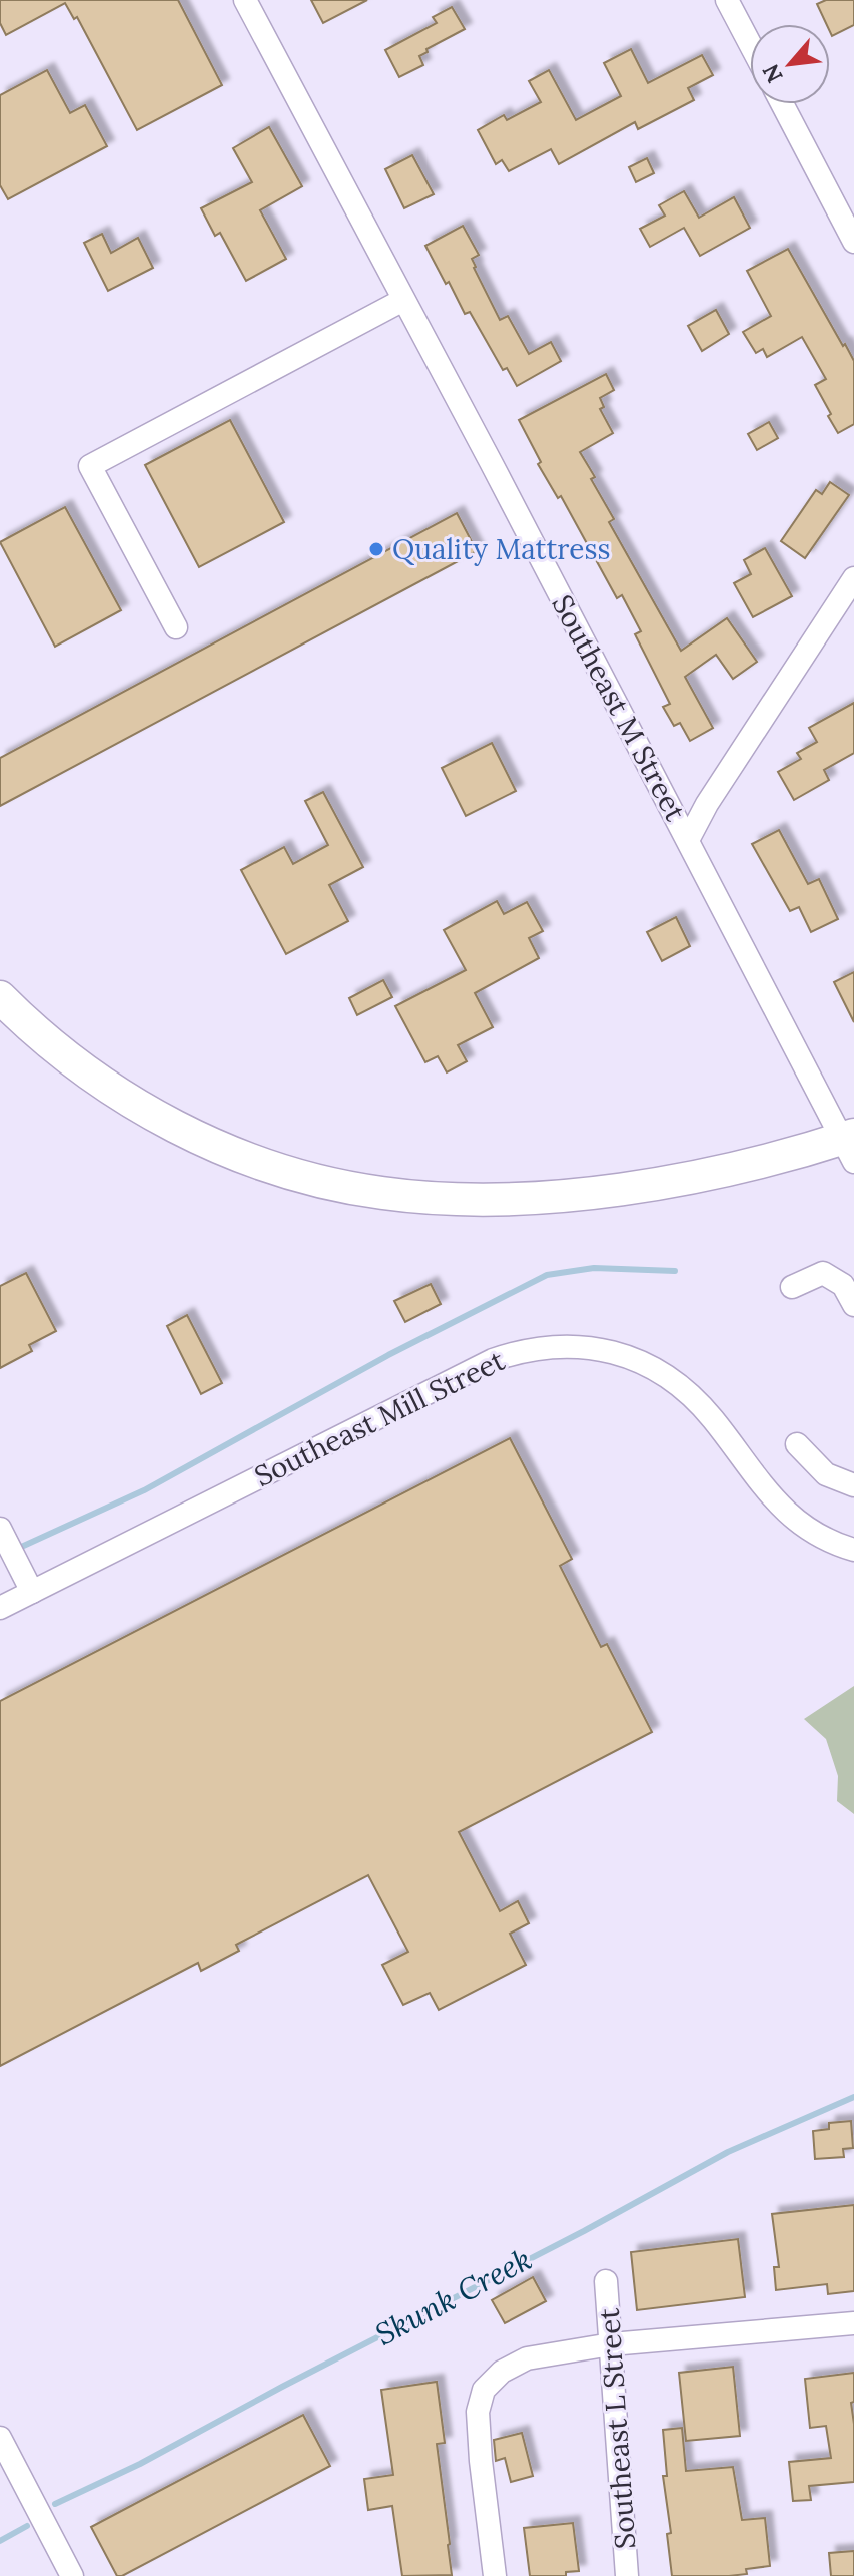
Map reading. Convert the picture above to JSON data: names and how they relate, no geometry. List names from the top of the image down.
{
  "streets": {
    "street": ["Southeast M Street", "Southeast Mill Street", "Southeast L Street"]
  },
  "water": ["Skunk Creek"],
  "places": ["Quality Mattress"],
  "north": "bottom left"
}
